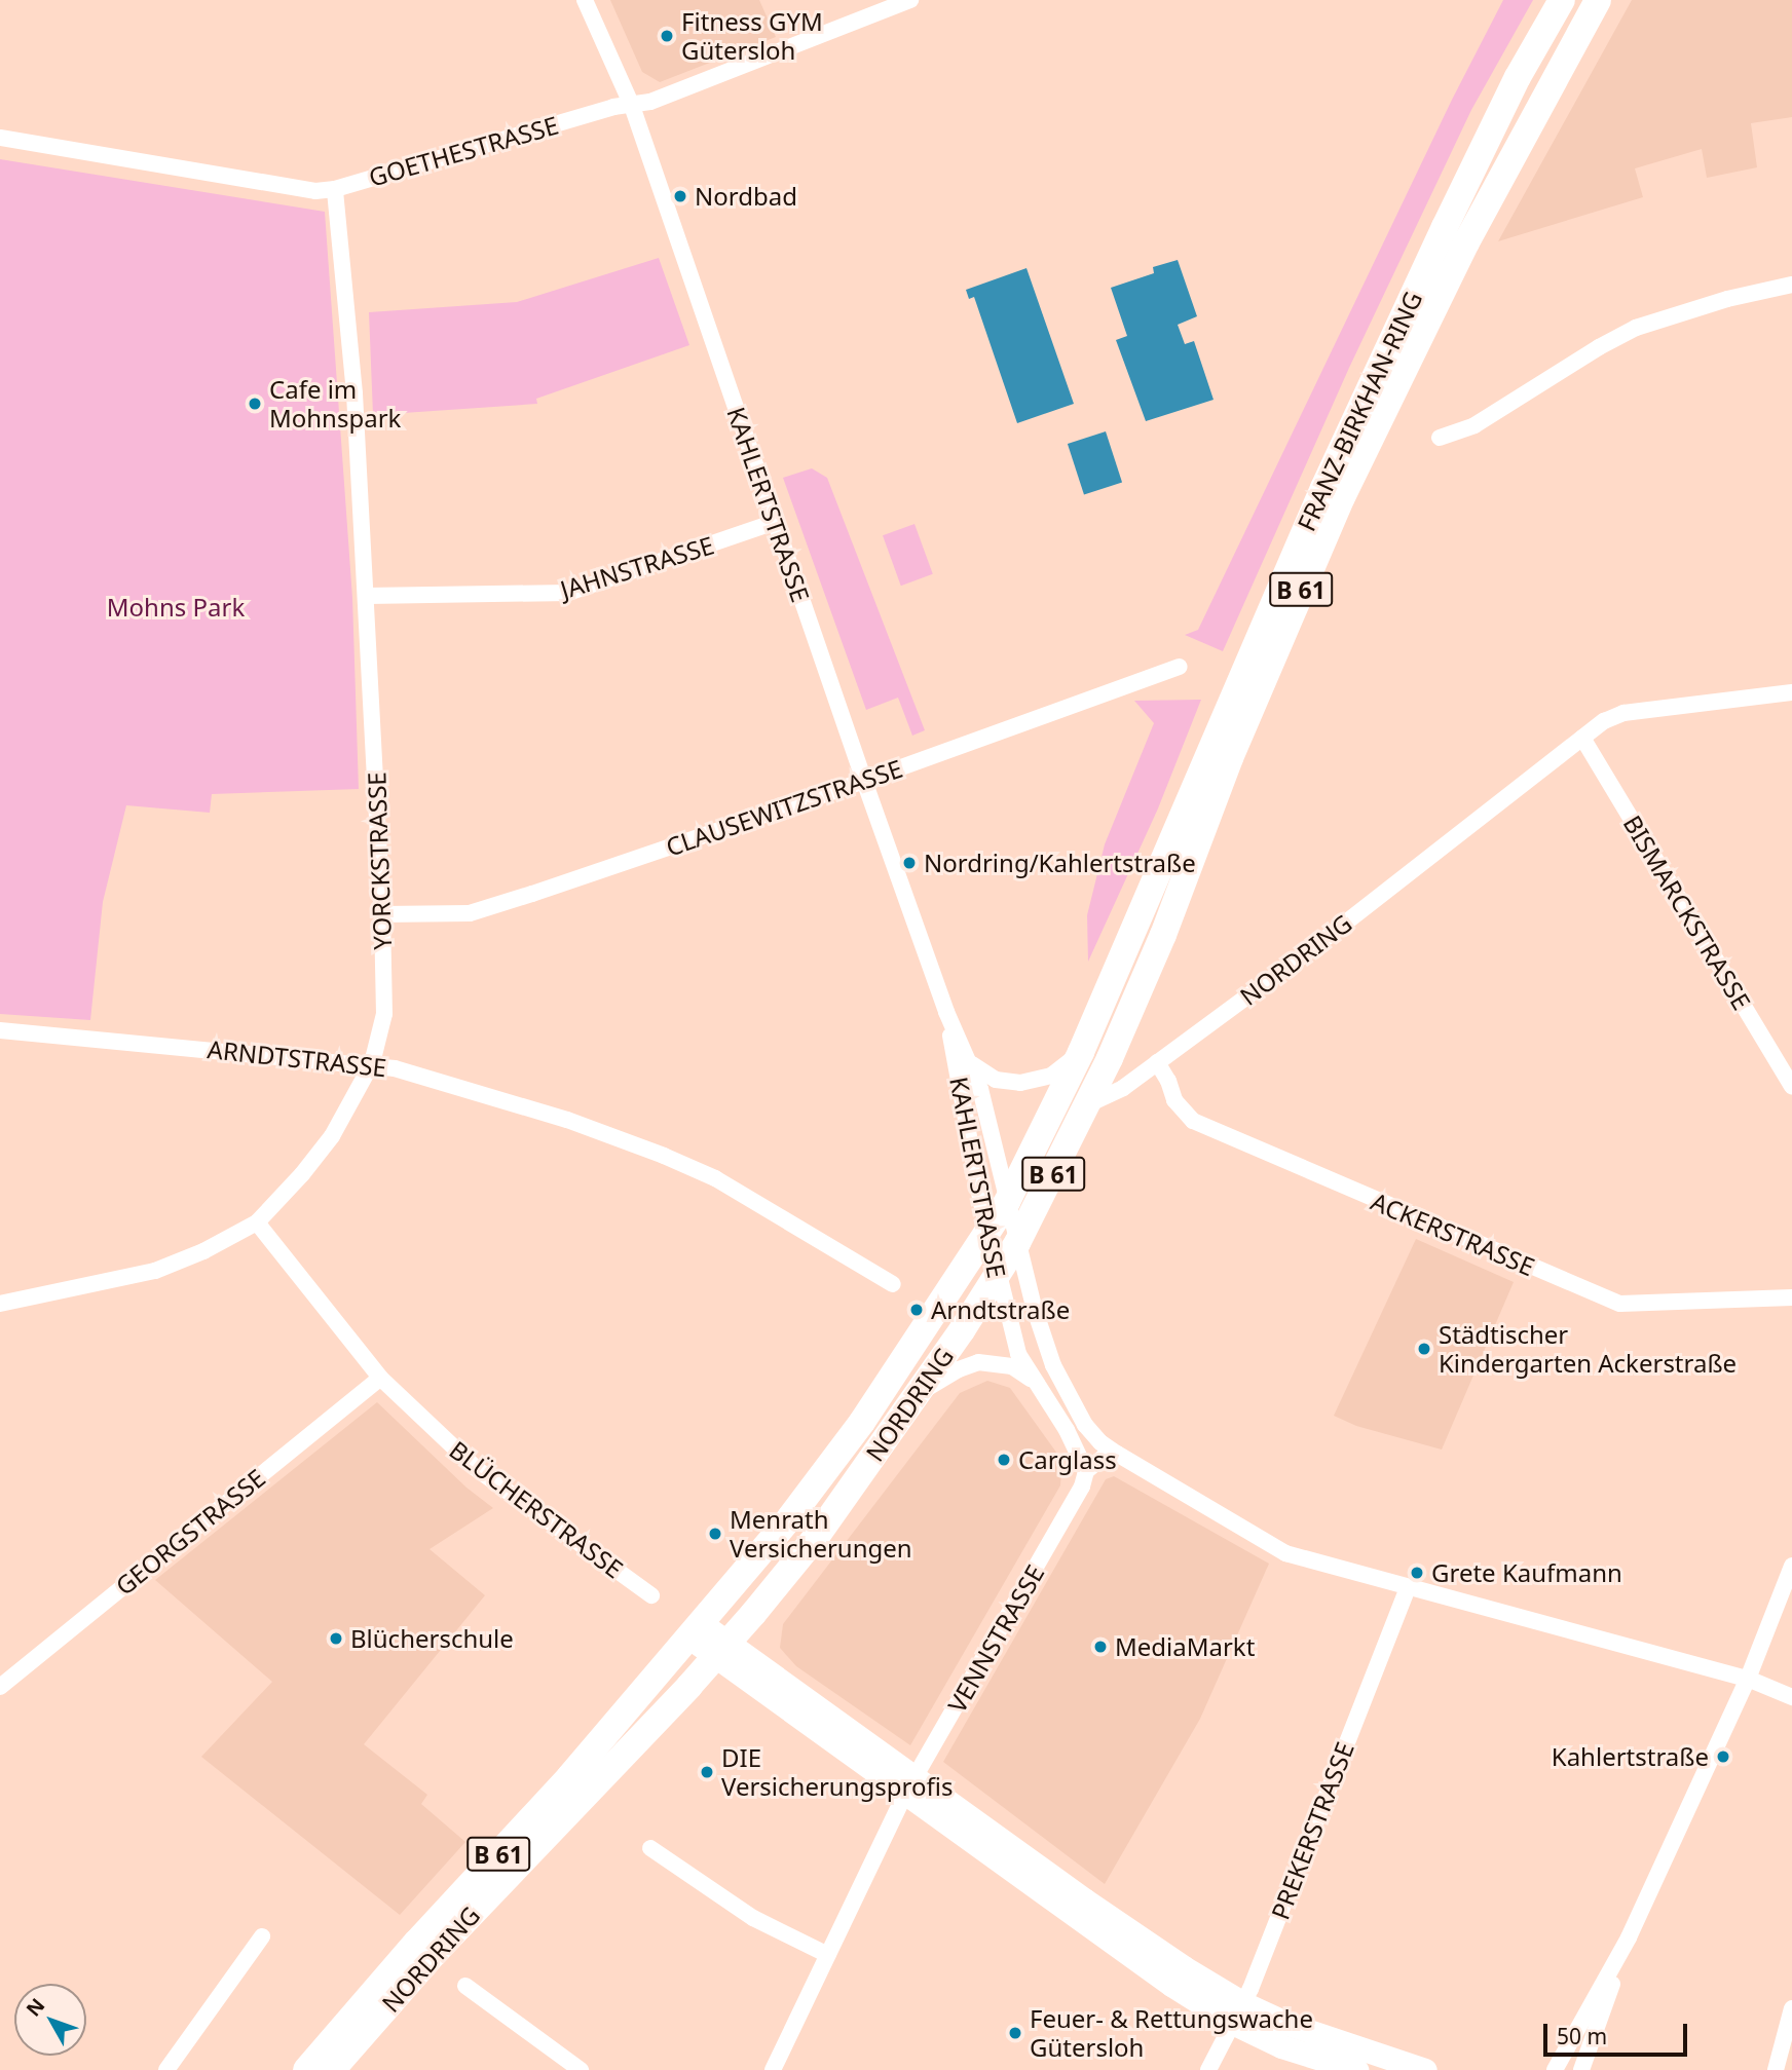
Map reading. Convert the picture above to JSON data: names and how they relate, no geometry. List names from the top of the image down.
{
  "streets": {
    "main road": ["FRANZ-BIRKHAN-RING", "B 61", "NORDRING"],
    "street": [
      "GOETHESTRASSE",
      "KAHLERTSTRASSE",
      "JAHNSTRASSE",
      "CLAUSEWITZSTRASSE",
      "YORCKSTRASSE",
      "BISMARCKSTRASSE",
      "ARNDTSTRASSE",
      "ACKERSTRASSE",
      "BLÜCHERSTRASSE",
      "GEORGSTRASSE",
      "VENNSTRASSE",
      "PREKERSTRASSE"
    ]
  },
  "crossings": [
    ["GOETHESTRASSE", "KAHLERTSTRASSE"],
    ["GOETHESTRASSE", "YORCKSTRASSE"],
    ["FRANZ-BIRKHAN-RING", "KAHLERTSTRASSE"],
    ["FRANZ-BIRKHAN-RING", "NORDRING"],
    ["KAHLERTSTRASSE", "JAHNSTRASSE"],
    ["KAHLERTSTRASSE", "CLAUSEWITZSTRASSE"],
    ["KAHLERTSTRASSE", "NORDRING"],
    ["KAHLERTSTRASSE", "VENNSTRASSE"],
    ["KAHLERTSTRASSE", "PREKERSTRASSE"],
    ["JAHNSTRASSE", "YORCKSTRASSE"],
    ["CLAUSEWITZSTRASSE", "YORCKSTRASSE"],
    ["YORCKSTRASSE", "ARNDTSTRASSE"],
    ["YORCKSTRASSE", "BLÜCHERSTRASSE"],
    ["BISMARCKSTRASSE", "NORDRING"],
    ["NORDRING", "ACKERSTRASSE"],
    ["BLÜCHERSTRASSE", "GEORGSTRASSE"]
  ],
  "parks": ["Mohns Park"],
  "places": [
    "Fitness GYM Gütersloh",
    "Nordbad",
    "Cafe im Mohnspark",
    "Nordring/Kahlertstraße",
    "Arndtstraße",
    "Städtischer Kindergarten Ackerstraße",
    "Carglass",
    "Menrath Versicherungen",
    "Grete Kaufmann",
    "Blücherschule",
    "MediaMarkt",
    "Kahlertstraße",
    "DIE Versicherungsprofis",
    "Feuer- & Rettungswache Gütersloh"
  ],
  "scale_bar": "50 m",
  "north": "top left"
}
